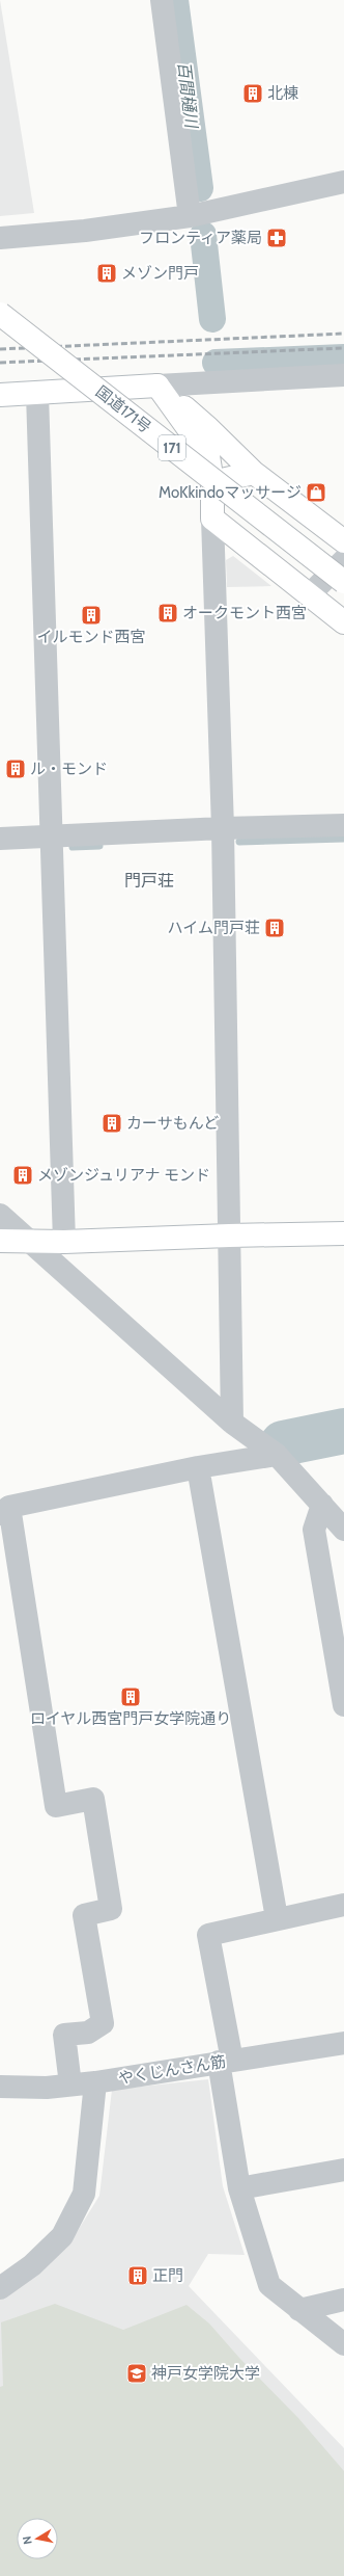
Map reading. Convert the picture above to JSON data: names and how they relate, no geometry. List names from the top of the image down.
{
  "streets": {
    "main road": ["国道171号", "171"],
    "street": ["やくじんさん筋"]
  },
  "districts": ["門戸荘"],
  "water": ["百間樋川"],
  "places": {
    "building": [
      "北棟",
      "メゾン門戸",
      "オークモント西宮",
      "イルモンド西宮",
      "ル・モンド",
      "ハイム門戸荘",
      "カーサもんど",
      "メゾンジュリアナ モンド",
      "ロイヤル西宮門戸女学院通り",
      "正門"
    ],
    "pharmacy": ["フロンティア薬局"],
    "shop": ["MoKkindoマッサージ"],
    "school or university": ["神戸女学院大学"]
  },
  "north": "left"
}
